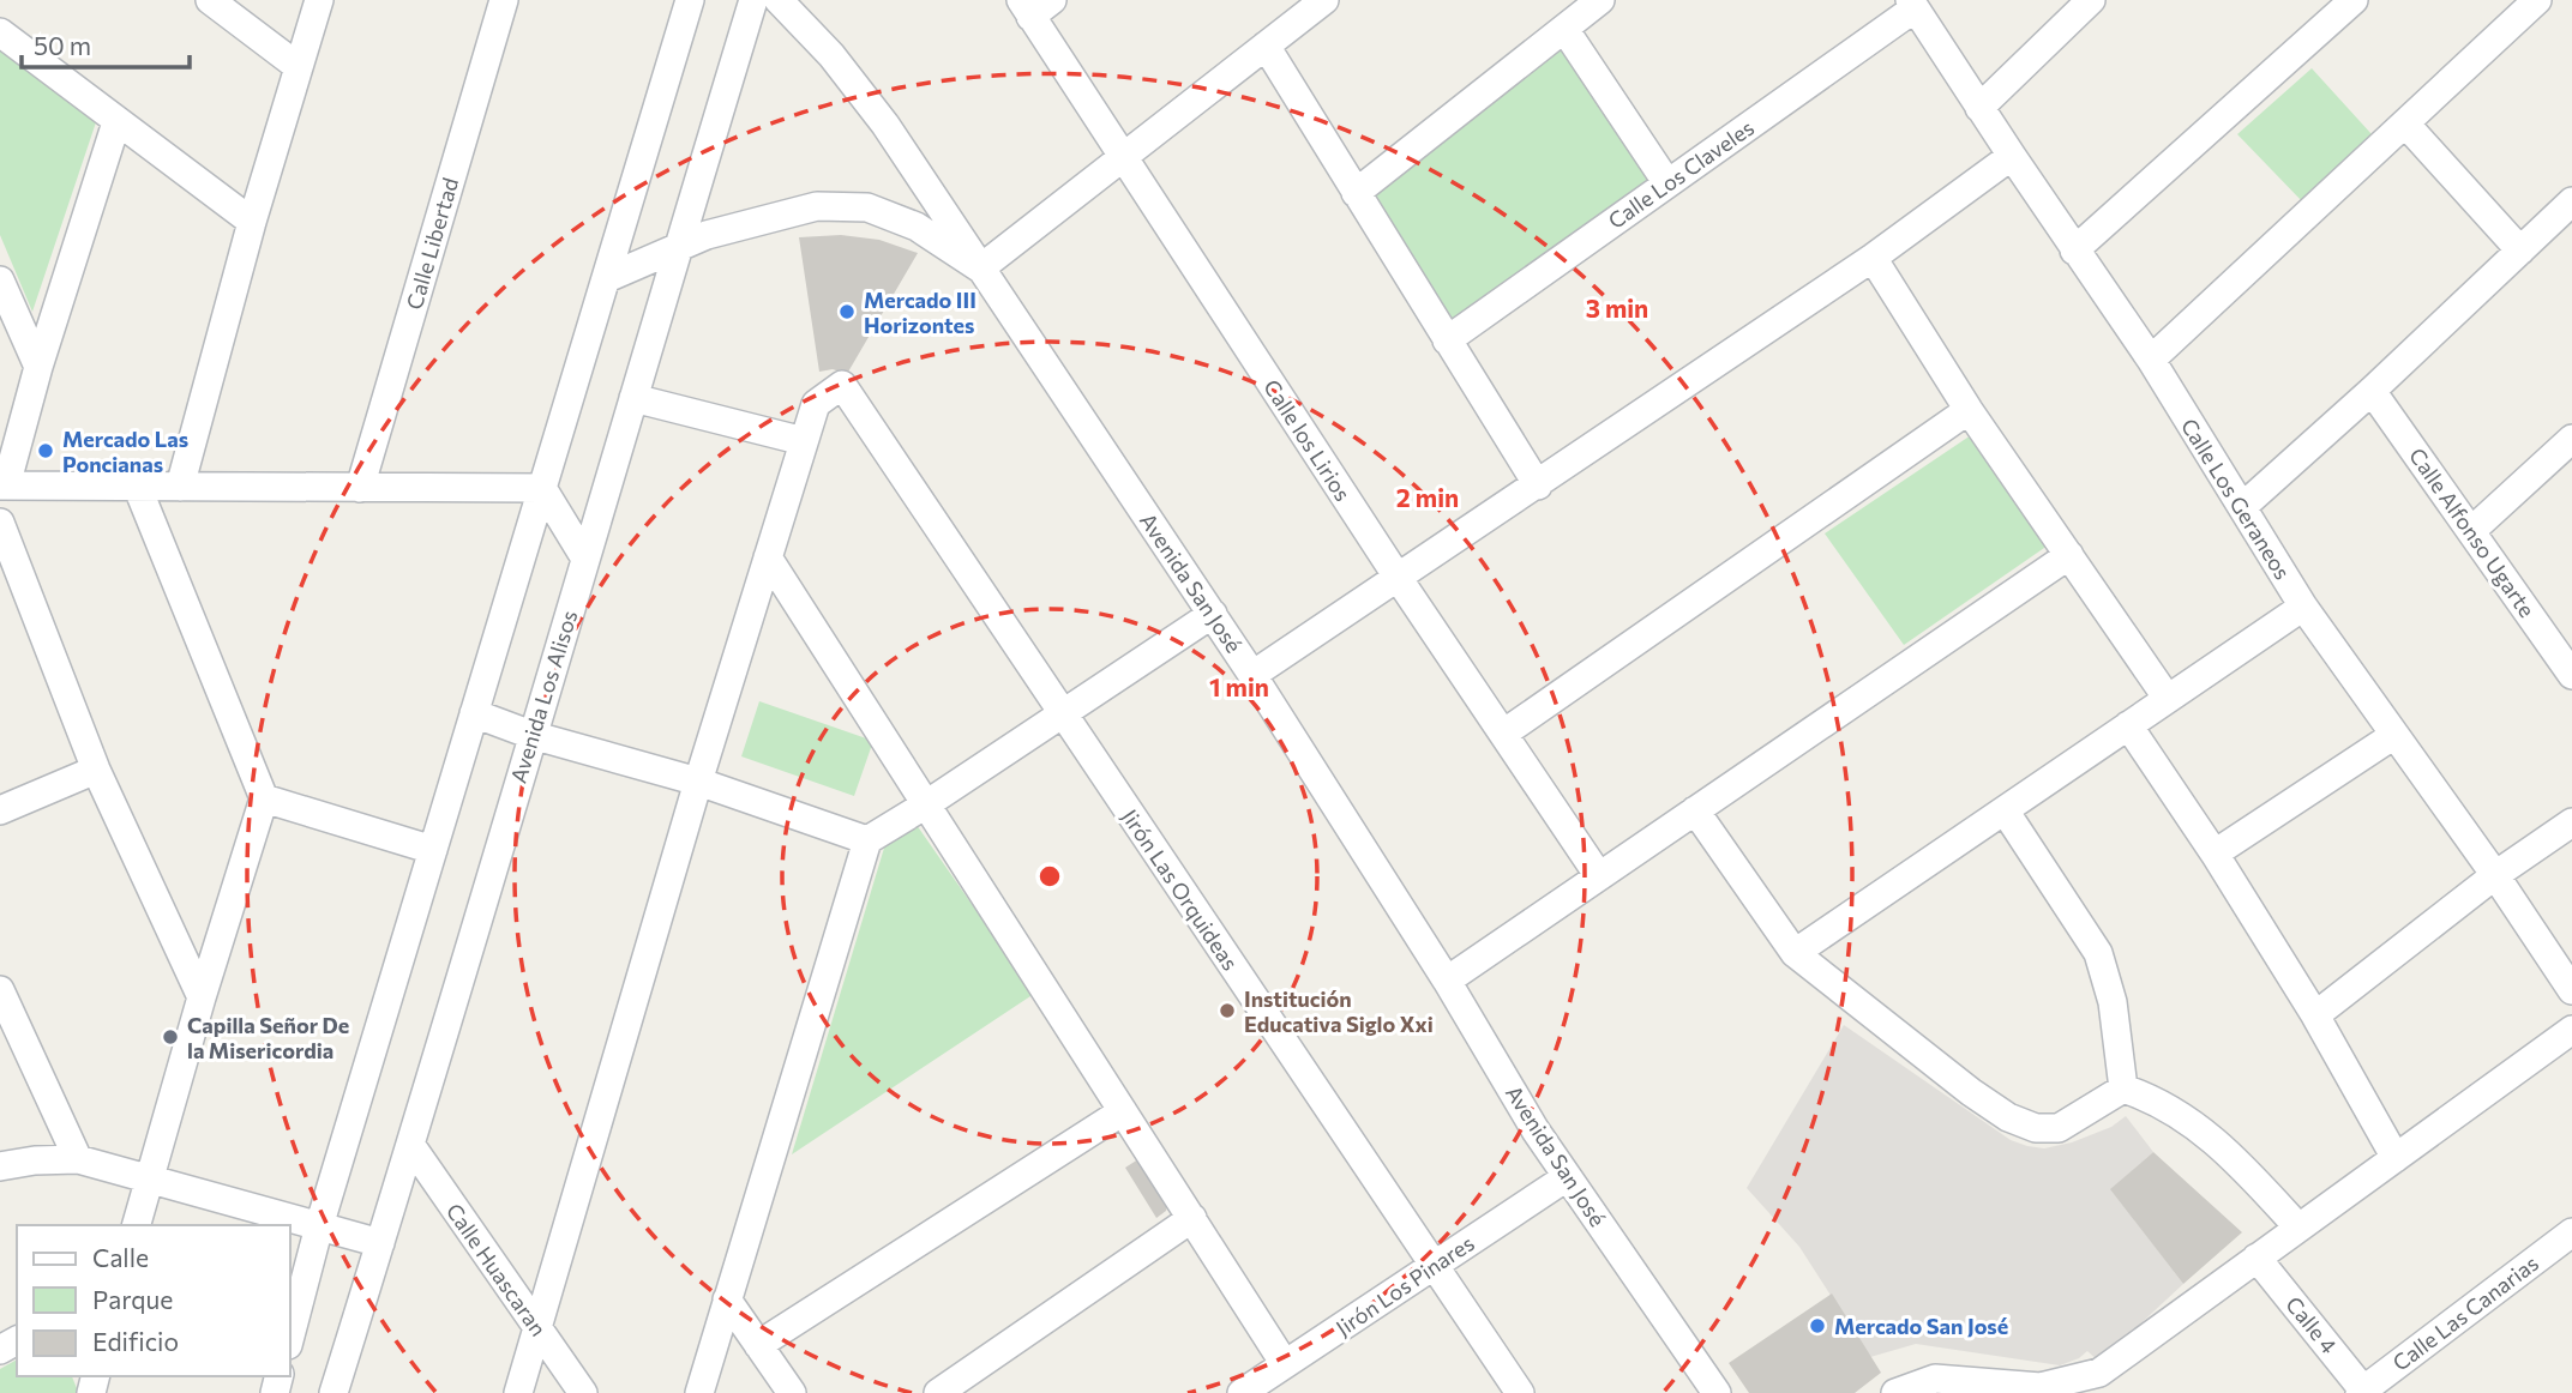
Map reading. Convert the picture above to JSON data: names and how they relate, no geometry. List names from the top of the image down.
{
  "streets": {
    "street": [
      "Calle Los Claveles",
      "Calle Libertad",
      "Calle los Lirios",
      "Calle Los Geraneos",
      "Calle Alfonso Ugarte",
      "Avenida San José",
      "Avenida Los Alisos",
      "Jirón Las Orquideas",
      "Calle Huascaran",
      "Jirón Los Pinares",
      "Calle Las Canarias",
      "Calle 4"
    ]
  },
  "crossings": [
    ["Calle Los Claveles", "Calle Los Geraneos"],
    ["Avenida San José", "Jirón Los Pinares"],
    ["Avenida Los Alisos", "Calle Huascaran"],
    ["Jirón Las Orquideas", "Jirón Los Pinares"],
    ["Calle Las Canarias", "Calle 4"]
  ],
  "places": [
    "Mercado III Horizontes",
    "Mercado Las Poncianas",
    "Institución Educativa Siglo Xxi",
    "Capilla Señor De la Misericordia",
    "Mercado San José"
  ],
  "legend": ["Calle", "Parque", "Edificio"],
  "scale_bar": "50 m",
  "rings": ["3 min", "2 min", "1 min"]
}
